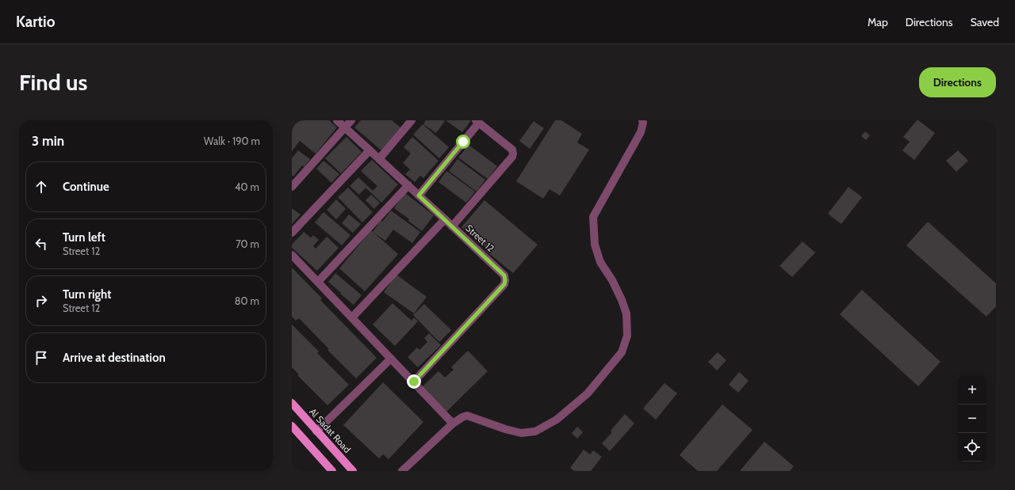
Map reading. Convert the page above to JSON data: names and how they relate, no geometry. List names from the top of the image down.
{
  "streets": {
    "main road": ["Al Sadat Road"],
    "street": ["Street 12"]
  },
  "page": {
    "header": "Kartio",
    "nav": ["Map", "Directions", "Saved"],
    "buttons": "Directions",
    "title": "Find us",
    "heading": ["3 min", "Walk · 190 m"],
    "list": [
      ["Continue", "40 m"],
      ["Turn left", "Street 12", "70 m"],
      ["Turn right", "Street 12", "80 m"],
      "Arrive at destination"
    ],
    "map_buttons": ["+", "−"]
  }
}
